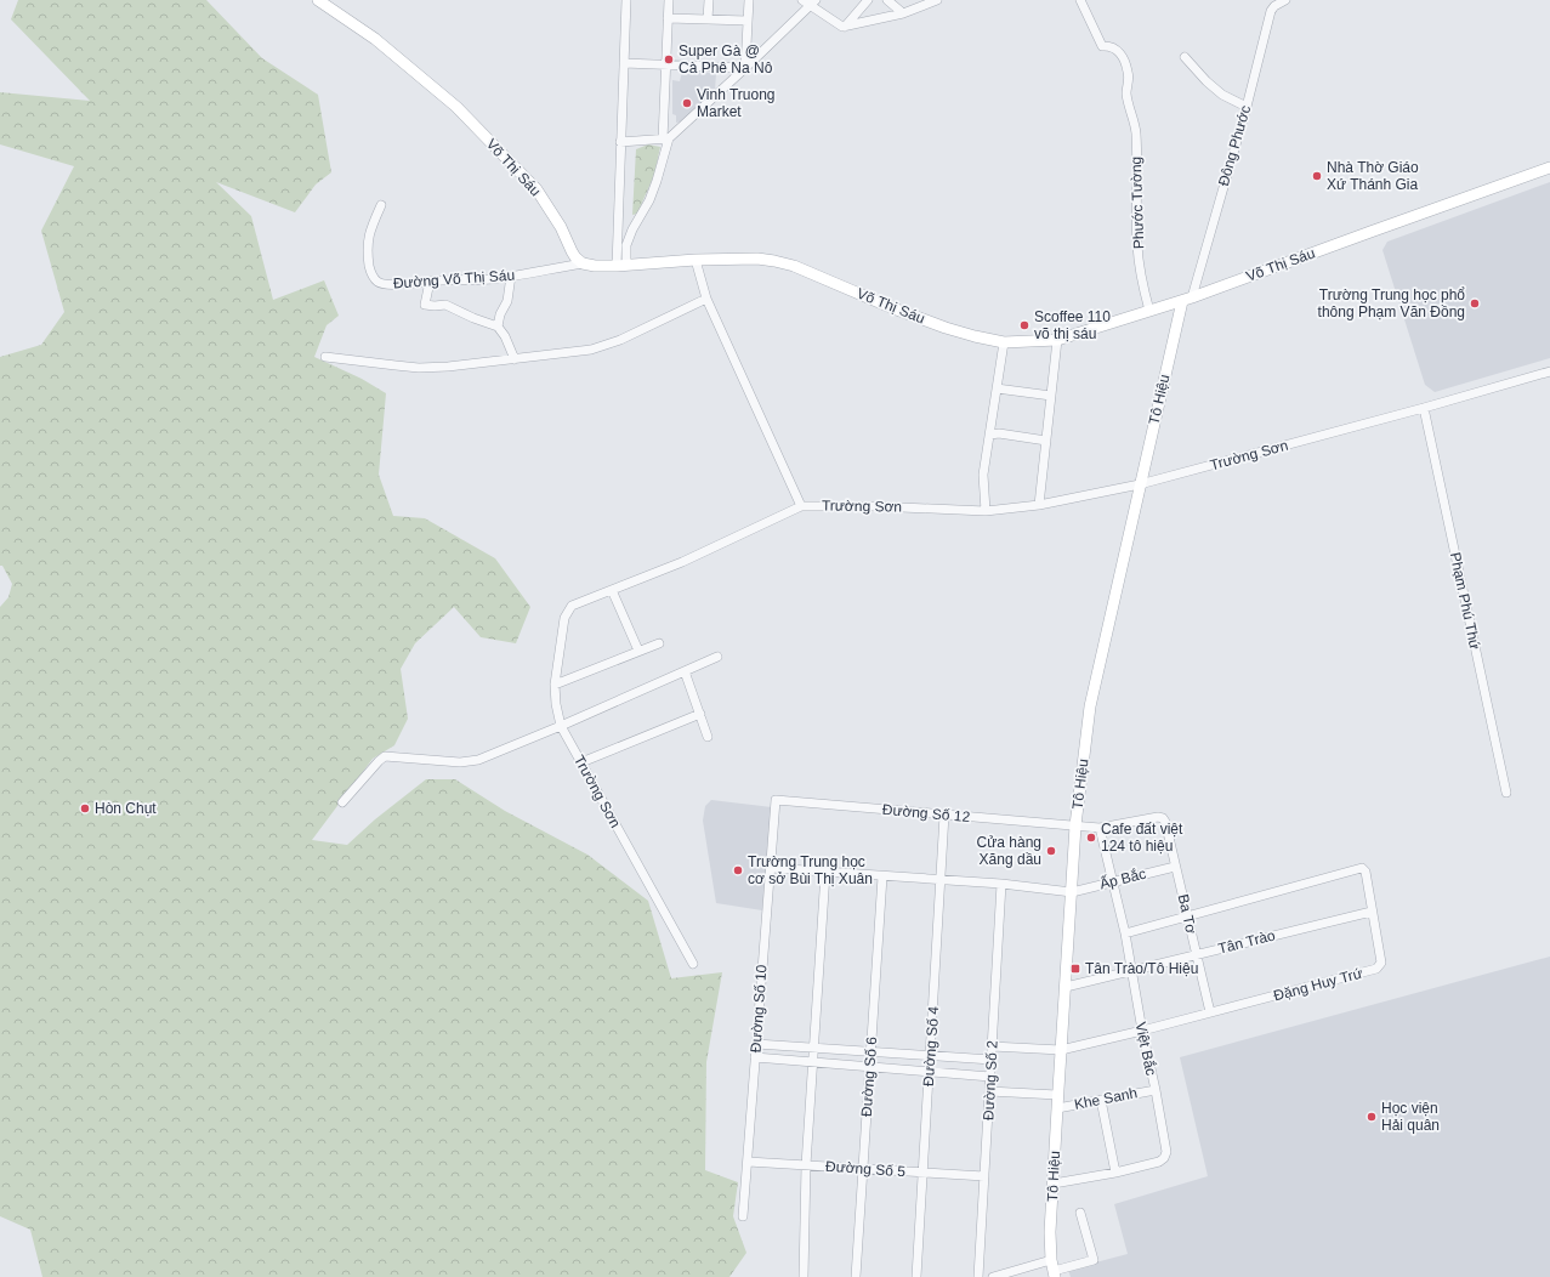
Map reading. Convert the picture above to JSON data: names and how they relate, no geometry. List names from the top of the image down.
{
  "streets": {
    "main road": ["Võ Thị Sáu", "Tô Hiệu"],
    "street": [
      "Đông Phước",
      "Phước Tường",
      "Đường Võ Thị Sáu",
      "Trường Sơn",
      "Phạm Phú Thứ",
      "Đường Số 12",
      "Ấp Bắc",
      "Ba Tơ",
      "Tân Trào",
      "Đặng Huy Trứ",
      "Đường Số 10",
      "Đường Số 4",
      "Việt Bắc",
      "Đường Số 6",
      "Đường Số 2",
      "Khe Sanh",
      "Đường Số 5"
    ]
  },
  "crossings": [
    ["Đông Phước", "Võ Thị Sáu"],
    ["Đông Phước", "Tô Hiệu"],
    ["Võ Thị Sáu", "Phước Tường"],
    ["Võ Thị Sáu", "Đường Võ Thị Sáu"],
    ["Võ Thị Sáu", "Tô Hiệu"],
    ["Tô Hiệu", "Trường Sơn"],
    ["Tô Hiệu", "Đường Số 12"],
    ["Tô Hiệu", "Ấp Bắc"],
    ["Tô Hiệu", "Tân Trào"],
    ["Tô Hiệu", "Đặng Huy Trứ"],
    ["Tô Hiệu", "Việt Bắc"],
    ["Tô Hiệu", "Khe Sanh"],
    ["Trường Sơn", "Phạm Phú Thứ"],
    ["Đường Số 12", "Ba Tơ"],
    ["Đường Số 12", "Đường Số 10"],
    ["Đường Số 12", "Đường Số 4"],
    ["Đường Số 12", "Việt Bắc"],
    ["Ấp Bắc", "Ba Tơ"],
    ["Ấp Bắc", "Việt Bắc"],
    ["Ba Tơ", "Tân Trào"],
    ["Ba Tơ", "Đặng Huy Trứ"],
    ["Tân Trào", "Đặng Huy Trứ"],
    ["Tân Trào", "Việt Bắc"],
    ["Đặng Huy Trứ", "Việt Bắc"],
    ["Đặng Huy Trứ", "Đường Số 2"],
    ["Đường Số 10", "Đường Số 5"],
    ["Đường Số 4", "Đường Số 5"],
    ["Việt Bắc", "Khe Sanh"],
    ["Đường Số 6", "Đường Số 5"],
    ["Đường Số 2", "Đường Số 5"]
  ],
  "places": {
    "other": [
      "Super Gà @ Cà Phê Na Nô",
      "Vinh Truong Market",
      "Nhà Thờ Giáo Xứ Thánh Gia",
      "Trường Trung học phổ thông Phạm Văn Đồng",
      "Scoffee 110 võ thị sáu",
      "Hòn Chụt",
      "Cafe đất việt 124 tô hiệu",
      "Cửa hàng Xăng dầu",
      "Trường Trung học cơ sở Bùi Thị Xuân",
      "Học viện Hải quân"
    ],
    "transit": ["Tân Trào/Tô Hiệu"]
  }
}
